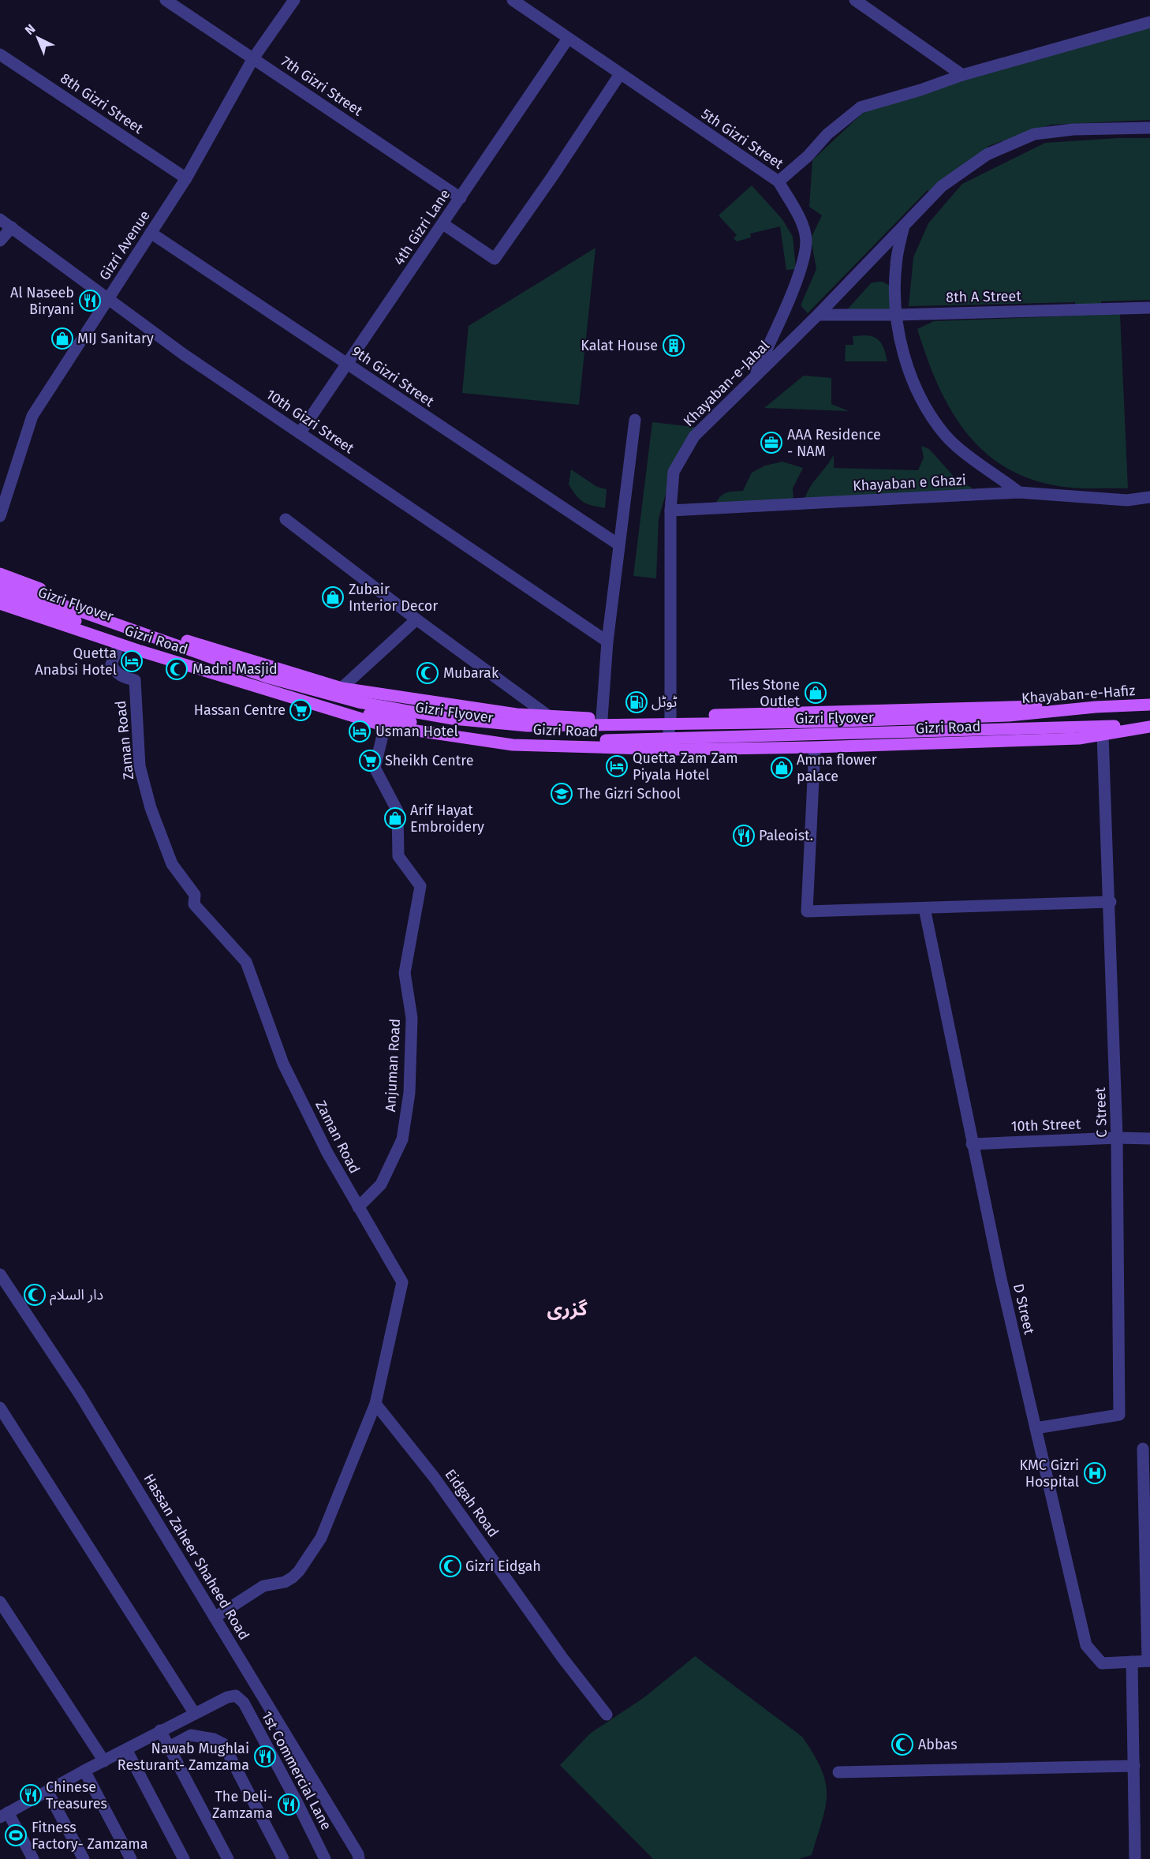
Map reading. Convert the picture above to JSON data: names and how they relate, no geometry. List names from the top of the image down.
{
  "streets": {
    "main road": ["Gizri Flyover", "Gizri Road", "Khayaban-e-Hafiz"],
    "street": [
      "7th Gizri Street",
      "8th Gizri Street",
      "5th Gizri Street",
      "4th Gizri Lane",
      "Gizri Avenue",
      "8th A Street",
      "9th Gizri Street",
      "Khayaban-e-Jabal",
      "10th Gizri Street",
      "Khayaban e Ghazi",
      "Zaman Road",
      "Anjuman Road",
      "C Street",
      "10th Street",
      "D Street",
      "Eidgah Road",
      "Hassan Zaheer Shaheed Road",
      "1st Commercial Lane"
    ]
  },
  "crossings": [
    ["7th Gizri Street", "4th Gizri Lane"],
    ["7th Gizri Street", "Gizri Avenue"],
    ["8th Gizri Street", "Gizri Avenue"],
    ["5th Gizri Street", "4th Gizri Lane"],
    ["5th Gizri Street", "Khayaban-e-Jabal"],
    ["4th Gizri Lane", "9th Gizri Street"],
    ["4th Gizri Lane", "10th Gizri Street"],
    ["Gizri Avenue", "9th Gizri Street"],
    ["Gizri Avenue", "10th Gizri Street"],
    ["8th A Street", "Khayaban-e-Jabal"],
    ["Khayaban-e-Jabal", "Khayaban e Ghazi"],
    ["Khayaban-e-Jabal", "Gizri Road"],
    ["Gizri Flyover", "Gizri Road"],
    ["Gizri Flyover", "Khayaban-e-Hafiz"],
    ["Gizri Flyover", "C Street"],
    ["Gizri Road", "Khayaban-e-Hafiz"],
    ["Gizri Road", "Zaman Road"],
    ["Gizri Road", "Anjuman Road"],
    ["Gizri Road", "C Street"],
    ["Zaman Road", "Anjuman Road"],
    ["Zaman Road", "Eidgah Road"],
    ["Zaman Road", "Hassan Zaheer Shaheed Road"],
    ["C Street", "10th Street"],
    ["C Street", "D Street"],
    ["10th Street", "D Street"]
  ],
  "districts": ["گزری"],
  "places": {
    "restaurant": [
      "Al Naseeb Biryani",
      "Paleoist.",
      "Nawab Mughlai Resturant- Zamzama",
      "Chinese Treasures",
      "The Deli- Zamzama"
    ],
    "shop": [
      "MIJ Sanitary",
      "Zubair Interior Decor",
      "Tiles Stone Outlet",
      "Amna flower palace",
      "Arif Hayat Embroidery"
    ],
    "building": ["Kalat House"],
    "office": ["AAA Residence - NAM"],
    "hotel": ["Quetta Anabsi Hotel", "Usman Hotel", "Quetta Zam Zam Piyala Hotel"],
    "mosque": [
      "Madni Masjid",
      "Mubarak",
      "دار السلام",
      "Gizri Eidgah",
      "Abbas"
    ],
    "fuel station": ["ٹوٹل"],
    "supermarket": ["Hassan Centre", "Sheikh Centre"],
    "school or university": ["The Gizri School"],
    "hospital": ["KMC Gizri Hospital"],
    "sports": ["Fitness Factory- Zamzama"]
  },
  "north": "top left"
}
